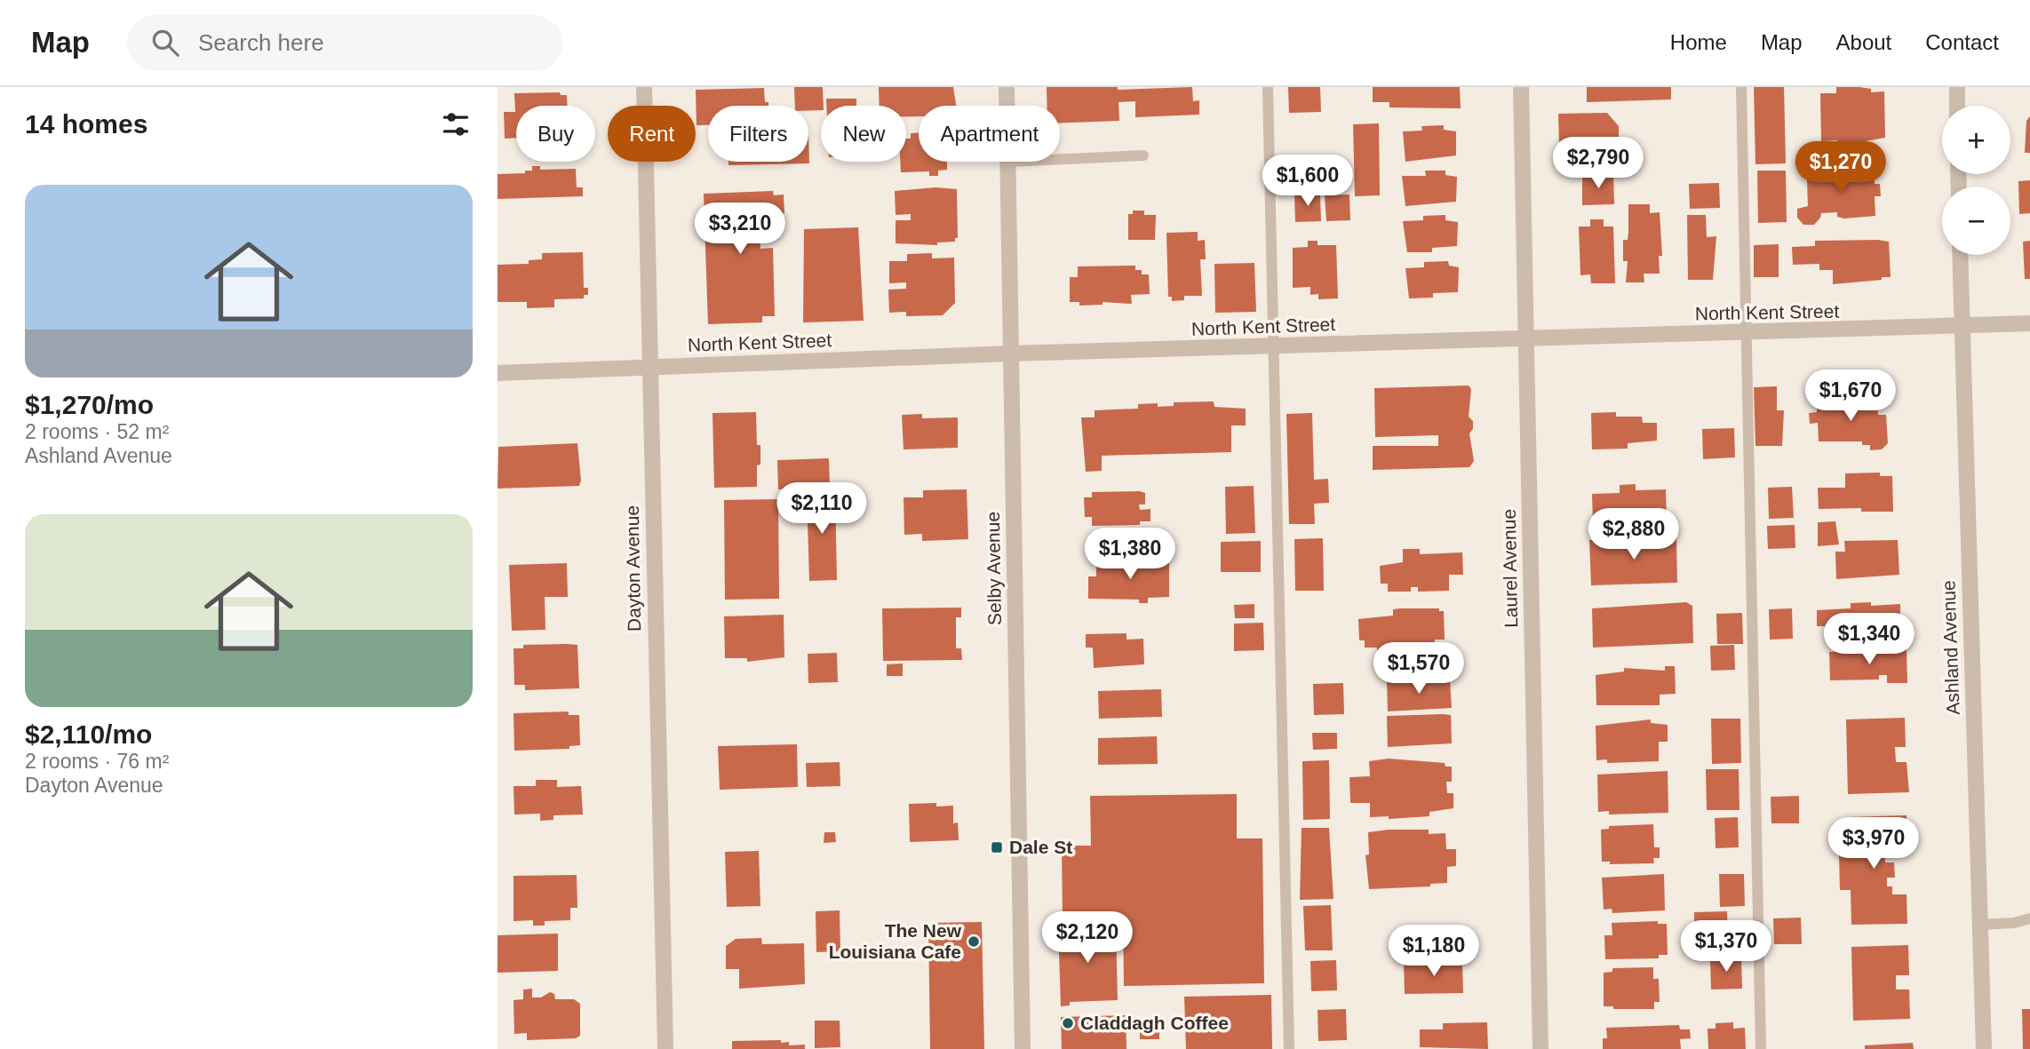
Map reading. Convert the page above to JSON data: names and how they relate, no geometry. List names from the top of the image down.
{
  "streets": {
    "street": [
      "North Kent Street",
      "Dayton Avenue",
      "Selby Avenue",
      "Laurel Avenue",
      "Ashland Avenue"
    ]
  },
  "crossings": [
    ["North Kent Street", "Dayton Avenue"],
    ["North Kent Street", "Selby Avenue"],
    ["North Kent Street", "Laurel Avenue"],
    ["North Kent Street", "Ashland Avenue"]
  ],
  "places": {
    "transit": ["Dale St"],
    "other": ["The New Louisiana Cafe", "Claddagh Coffee"]
  },
  "page": {
    "header": "Map",
    "search": "Search here",
    "nav": [
      "Home",
      "Map",
      "About",
      "Contact"
    ],
    "heading": "14 homes",
    "map_buttons": ["+", "−"],
    "chip": [
      "Buy",
      "Rent",
      "Filters",
      "New",
      "Apartment"
    ],
    "price": [
      "$2,790",
      "$1,270",
      "$1,600",
      "$3,210",
      "$1,670",
      "$2,110",
      "$2,880",
      "$1,380",
      "$1,340",
      "$1,570",
      "$3,970",
      "$2,120",
      "$1,370",
      "$1,180"
    ],
    "list": [
      {
        "name": "$1,270/mo",
        "note": "2 rooms · 52 m² · Ashland Avenue"
      },
      {
        "name": "$2,110/mo",
        "note": "2 rooms · 76 m² · Dayton Avenue"
      }
    ]
  }
}
